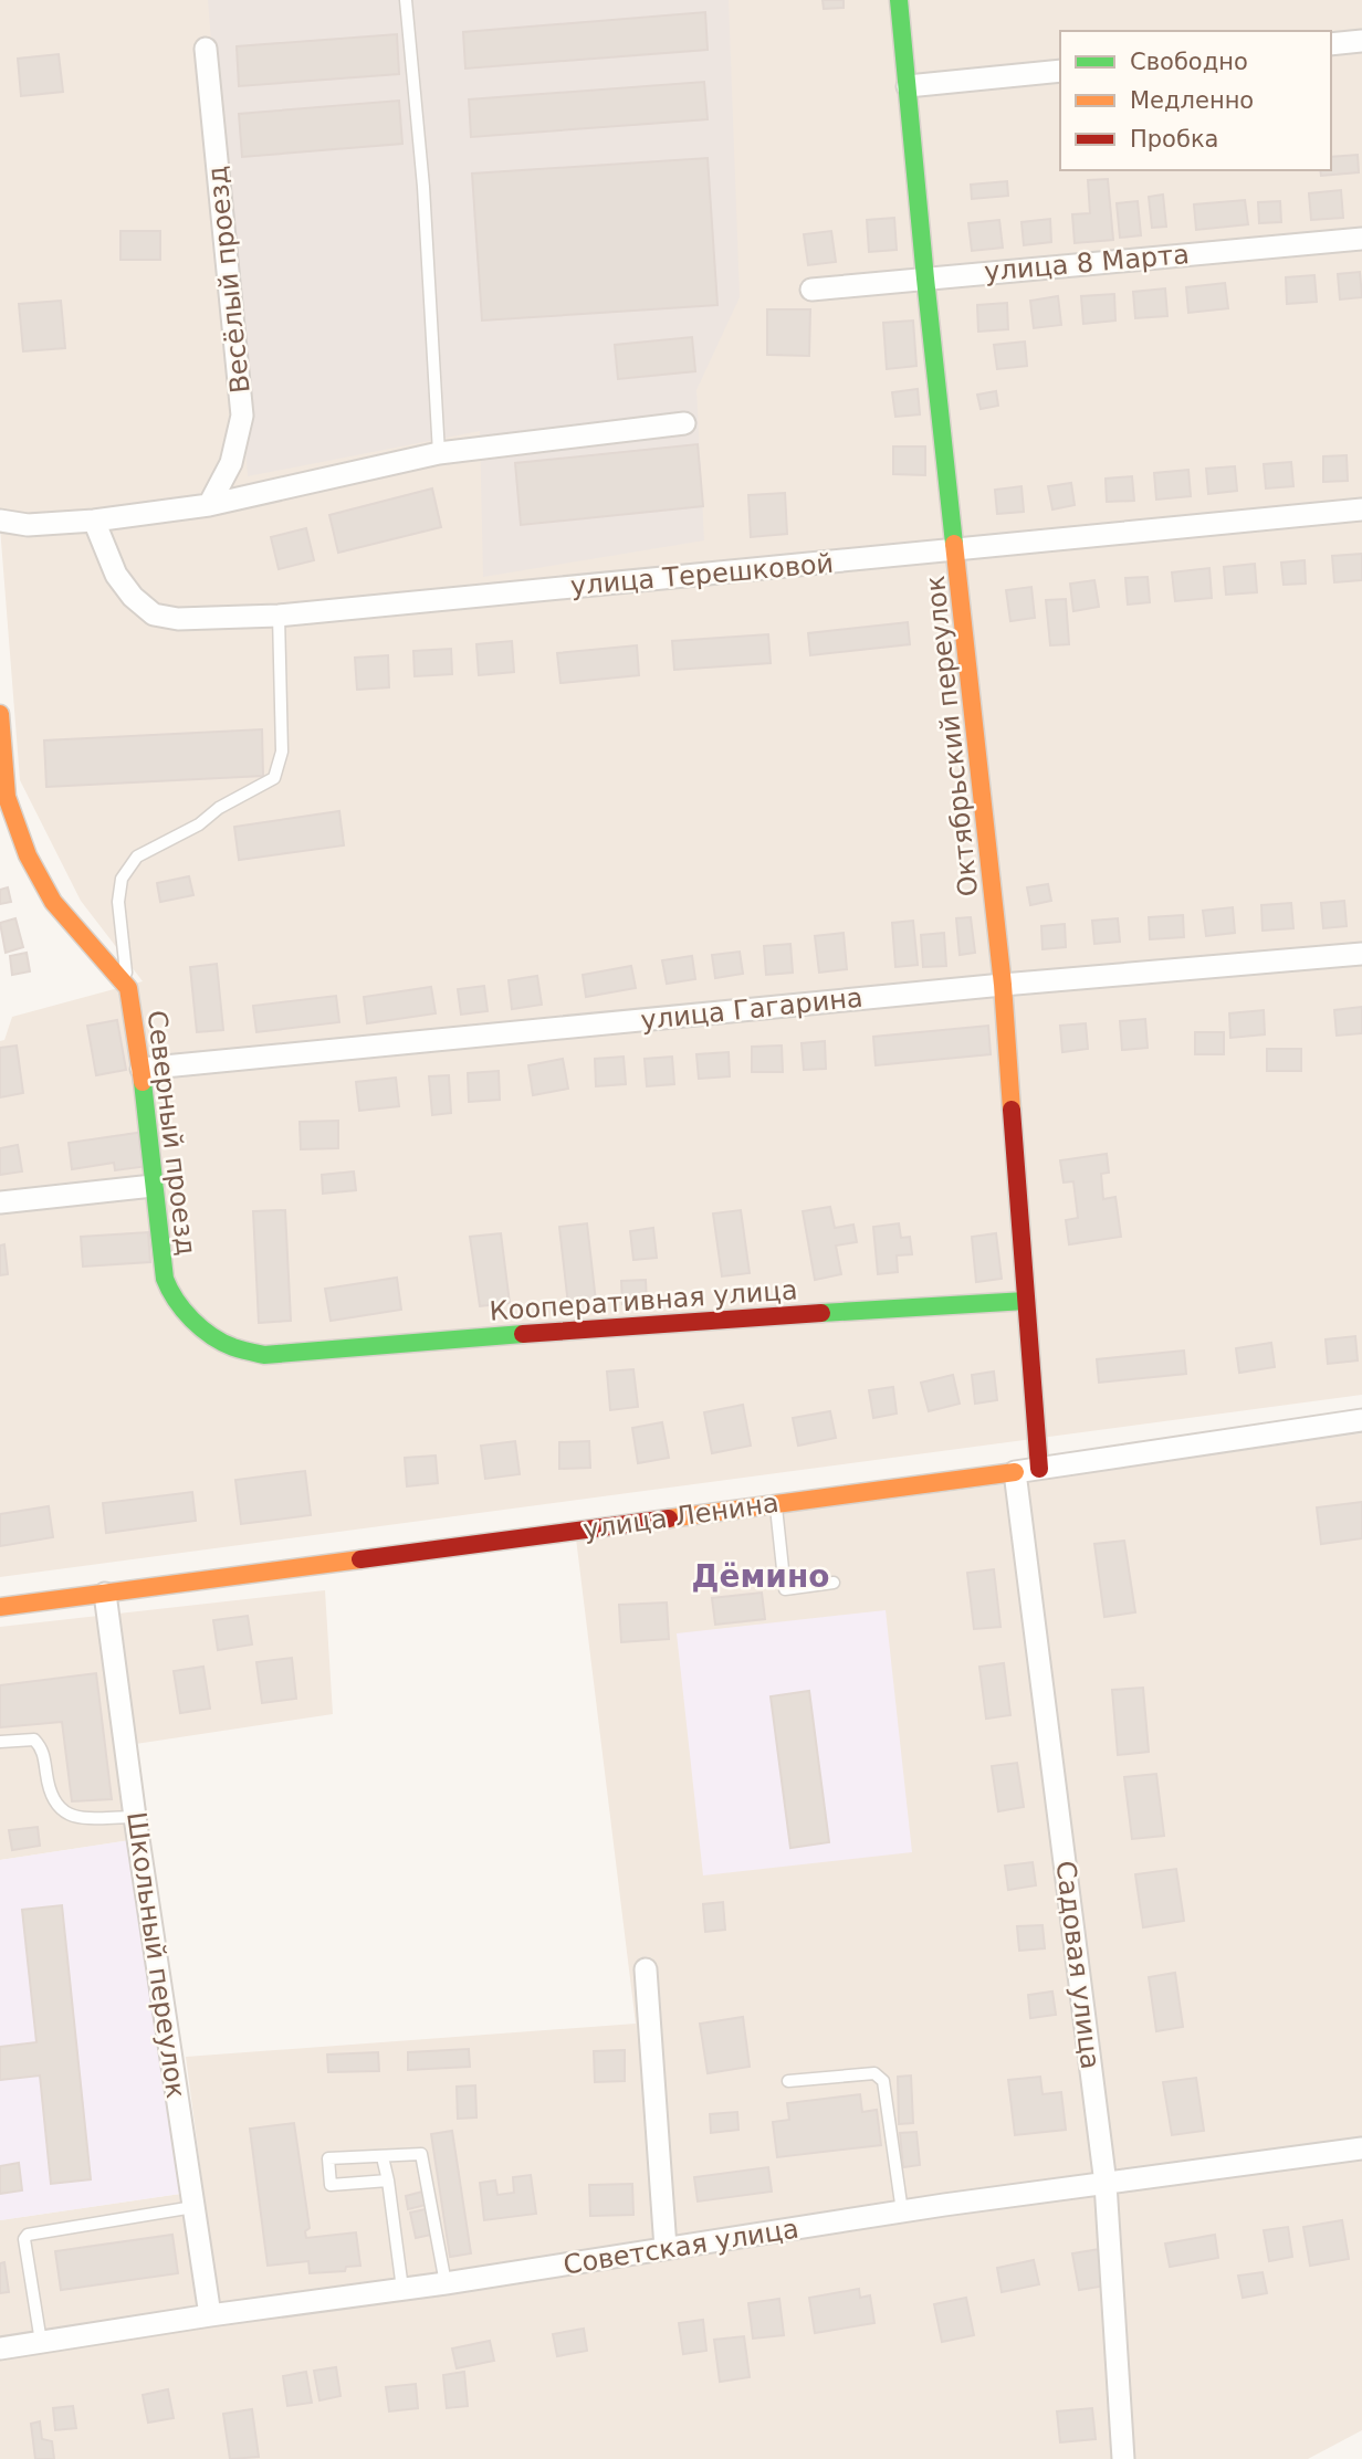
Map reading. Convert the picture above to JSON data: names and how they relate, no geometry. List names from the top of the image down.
{
  "streets": {
    "street": [
      "улица 8 Марта",
      "Весёлый проезд",
      "улица Терешковой",
      "Октябрьский переулок",
      "улица Гагарина",
      "Северный проезд",
      "Кооперативная улица",
      "улица Ленина",
      "Школьный переулок",
      "Садовая улица",
      "Советская улица"
    ]
  },
  "crossings": [
    ["улица 8 Марта", "Октябрьский переулок"],
    ["улица Терешковой", "Октябрьский переулок"],
    ["Октябрьский переулок", "улица Гагарина"],
    ["Октябрьский переулок", "Кооперативная улица"],
    ["Октябрьский переулок", "улица Ленина"],
    ["улица Гагарина", "Северный проезд"],
    ["Северный проезд", "Кооперативная улица"],
    ["улица Ленина", "Школьный переулок"],
    ["улица Ленина", "Садовая улица"],
    ["Школьный переулок", "Советская улица"],
    ["Садовая улица", "Советская улица"]
  ],
  "districts": ["Дёмино"],
  "legend": ["Свободно", "Медленно", "Пробка"]
}
